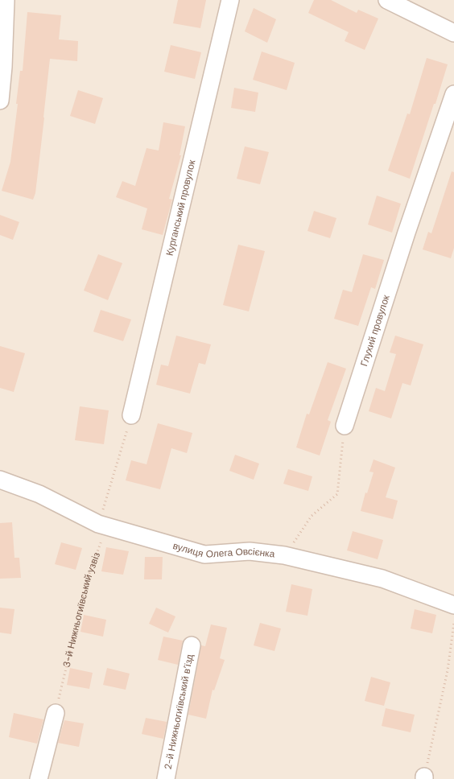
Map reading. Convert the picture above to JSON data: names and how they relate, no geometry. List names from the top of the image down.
{
  "streets": {
    "street": [
      "Курганський провулок",
      "Глухий провулок",
      "вулиця Олега Овсієнка",
      "2-й Нижньогиївський в’їзд"
    ],
    "path": ["3-й Нижньогиївський узвіз"]
  },
  "crossings": [
    ["Курганський провулок", "3-й Нижньогиївський узвіз"],
    ["вулиця Олега Овсієнка", "3-й Нижньогиївський узвіз"]
  ]
}
